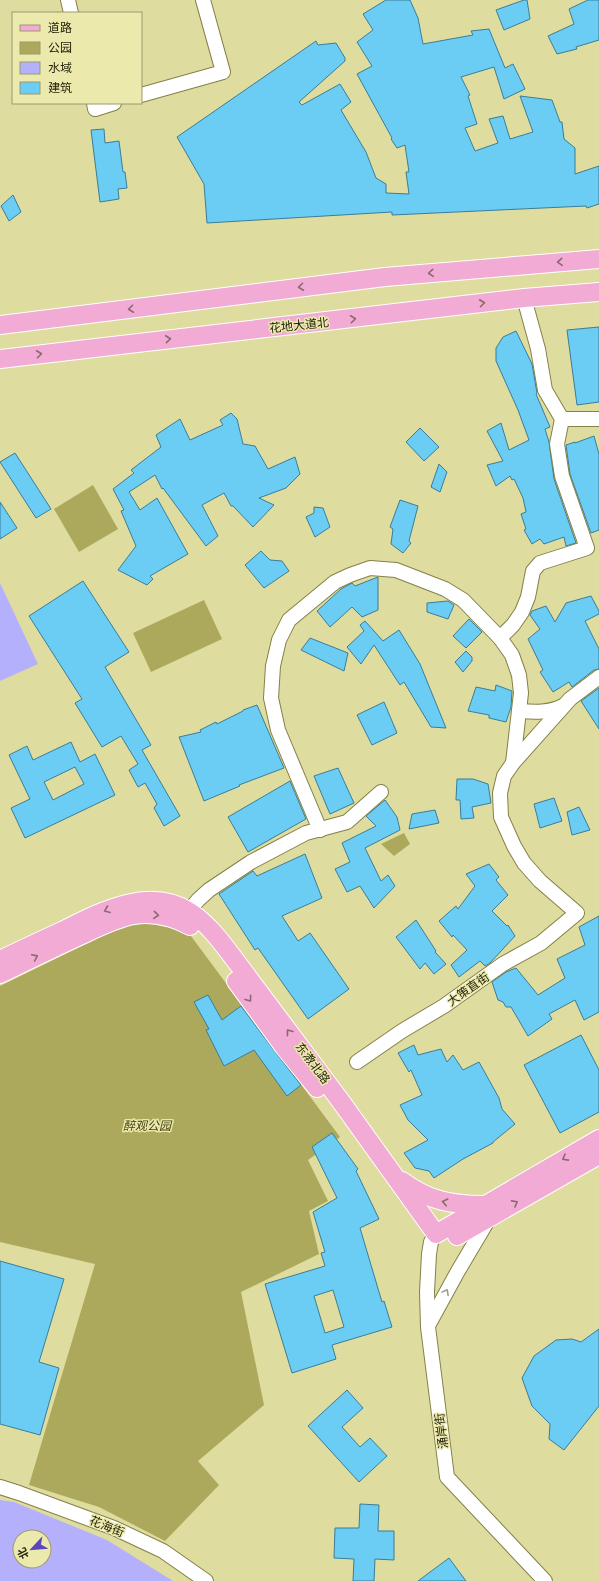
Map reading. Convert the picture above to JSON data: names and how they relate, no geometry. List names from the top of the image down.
{
  "streets": {
    "main road": ["花地大道北", "东漖北路"],
    "street": ["大策直街", "涌岸街", "花海街"]
  },
  "crossings": [
    ["东漖北路", "涌岸街"]
  ],
  "parks": ["醉观公园"],
  "legend": [
    "道路",
    "公园",
    "水域",
    "建筑"
  ],
  "north": "bottom left"
}
